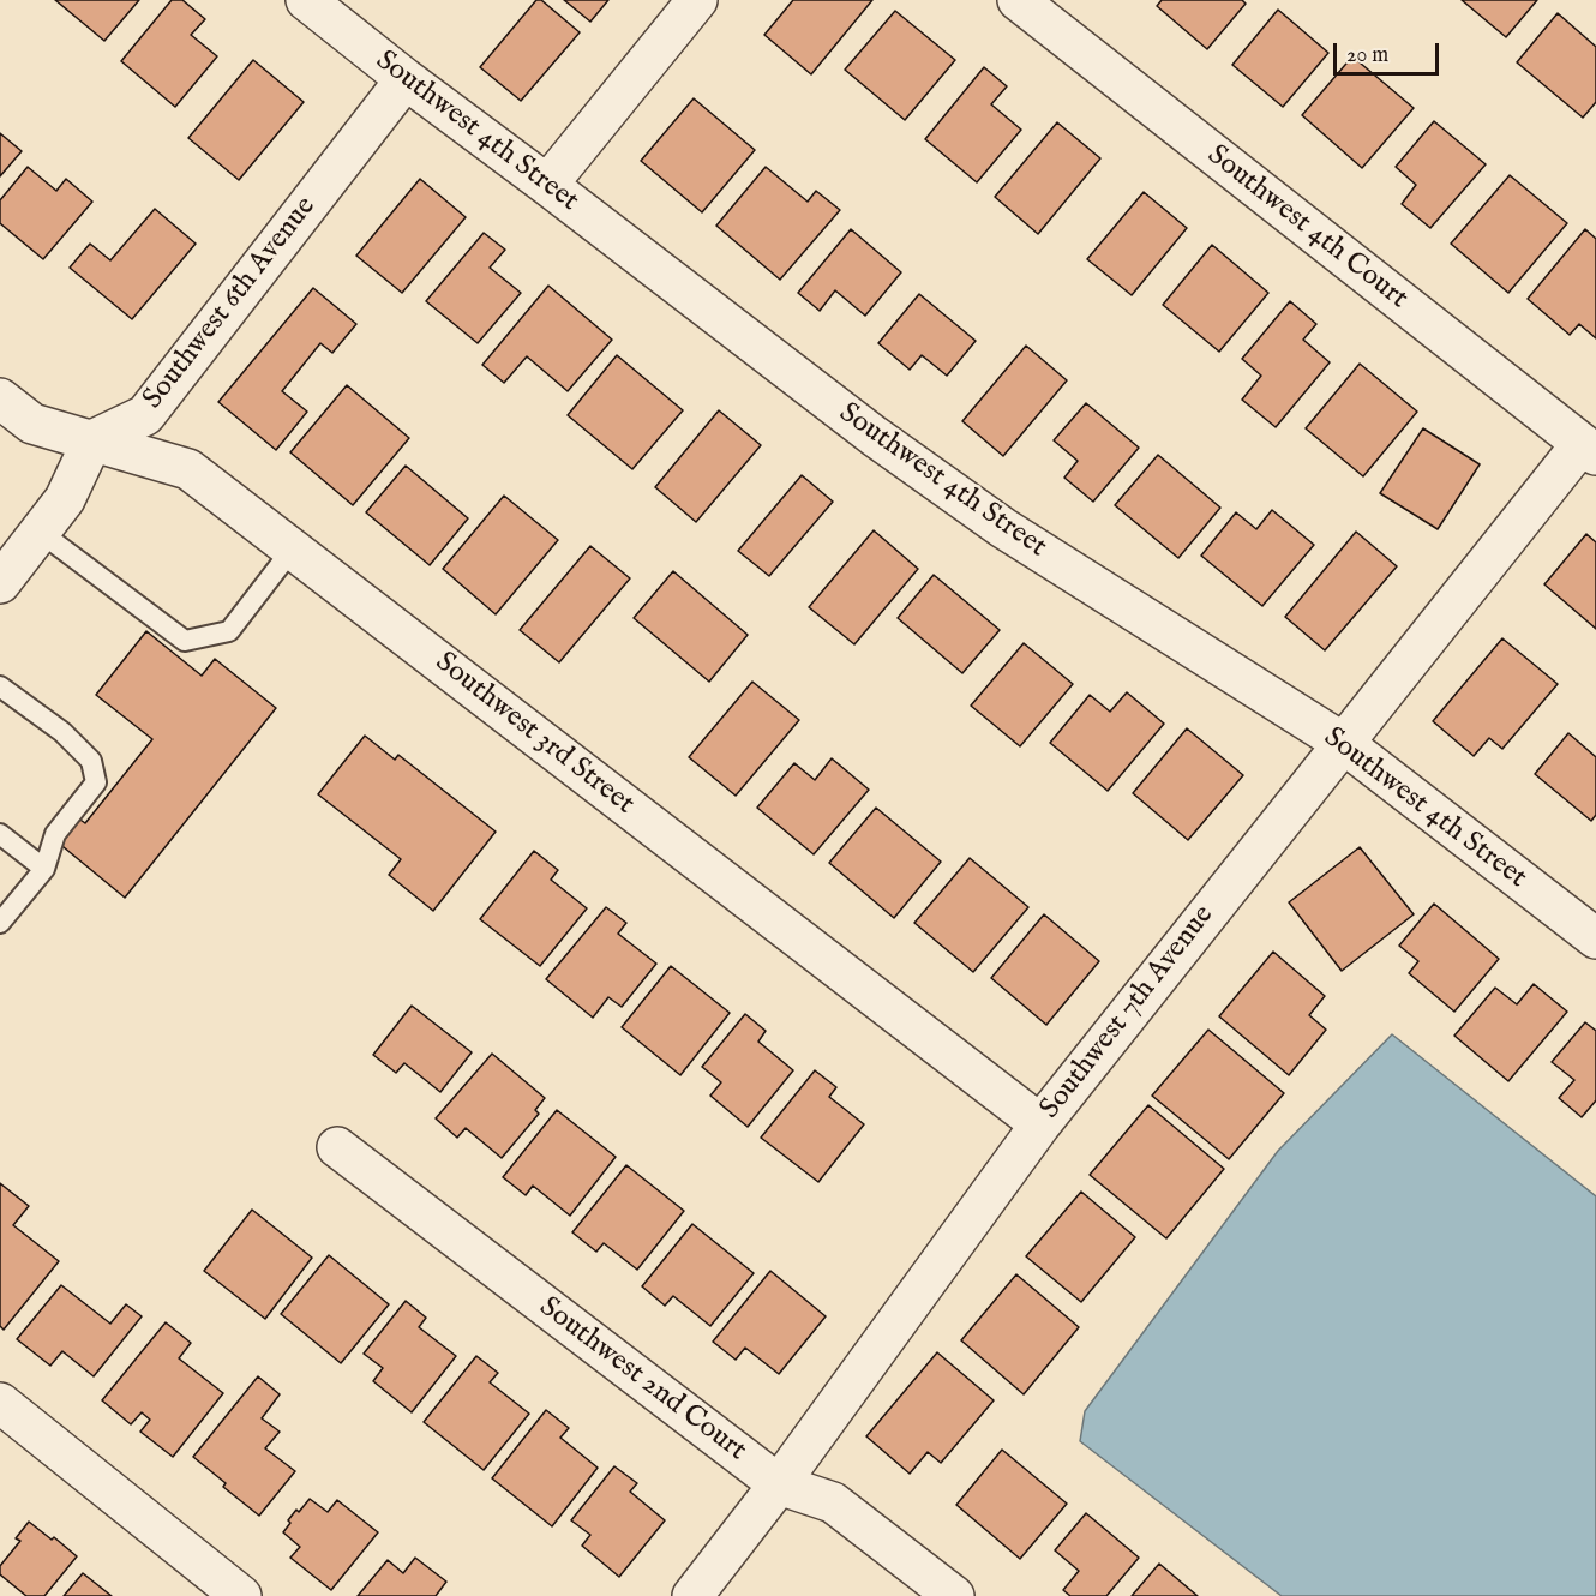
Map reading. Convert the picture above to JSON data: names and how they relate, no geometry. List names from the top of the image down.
{
  "streets": {
    "street": [
      "Southwest 4th Street",
      "Southwest 4th Court",
      "Southwest 6th Avenue",
      "Southwest 3rd Street",
      "Southwest 7th Avenue",
      "Southwest 2nd Court"
    ]
  },
  "crossings": [
    ["Southwest 4th Street", "Southwest 6th Avenue"],
    ["Southwest 4th Street", "Southwest 7th Avenue"],
    ["Southwest 4th Court", "Southwest 7th Avenue"],
    ["Southwest 6th Avenue", "Southwest 3rd Street"],
    ["Southwest 3rd Street", "Southwest 7th Avenue"],
    ["Southwest 7th Avenue", "Southwest 2nd Court"]
  ],
  "scale_bar": "20 m"
}
